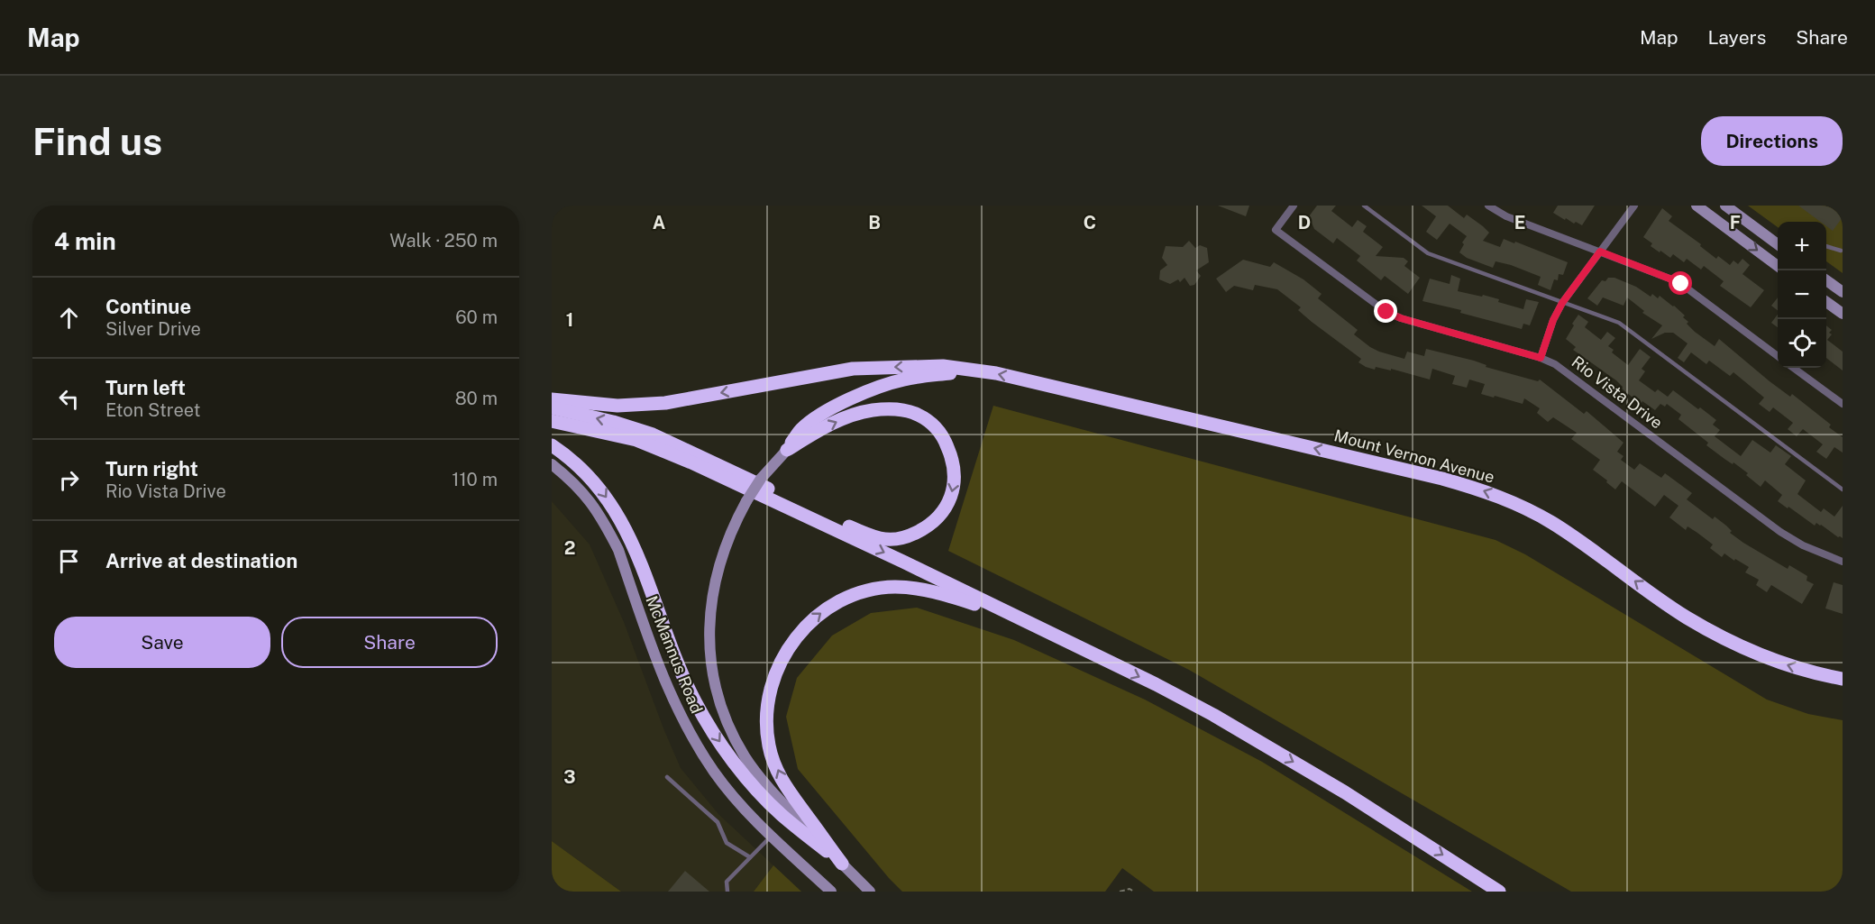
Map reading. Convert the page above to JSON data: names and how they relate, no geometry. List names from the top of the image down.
{
  "streets": {
    "highway": ["Mount Vernon Avenue"],
    "main road": ["McMannus Road"],
    "street": ["Rio Vista Drive"]
  },
  "one_way": ["Mount Vernon Avenue"],
  "page": {
    "header": "Map",
    "nav": ["Map", "Layers", "Share"],
    "buttons": [
      "Directions",
      ["Save", "Share"]
    ],
    "title": "Find us",
    "heading": ["4 min", "Walk · 250 m"],
    "map_buttons": ["+", "−"],
    "list": [
      ["Continue", "Silver Drive", "60 m"],
      ["Turn left", "Eton Street", "80 m"],
      ["Turn right", "Rio Vista Drive", "110 m"],
      "Arrive at destination"
    ]
  },
  "grid": {
    "columns": [
      "A",
      "B",
      "C",
      "D",
      "E",
      "F"
    ],
    "rows": ["1", "2", "3"]
  }
}
